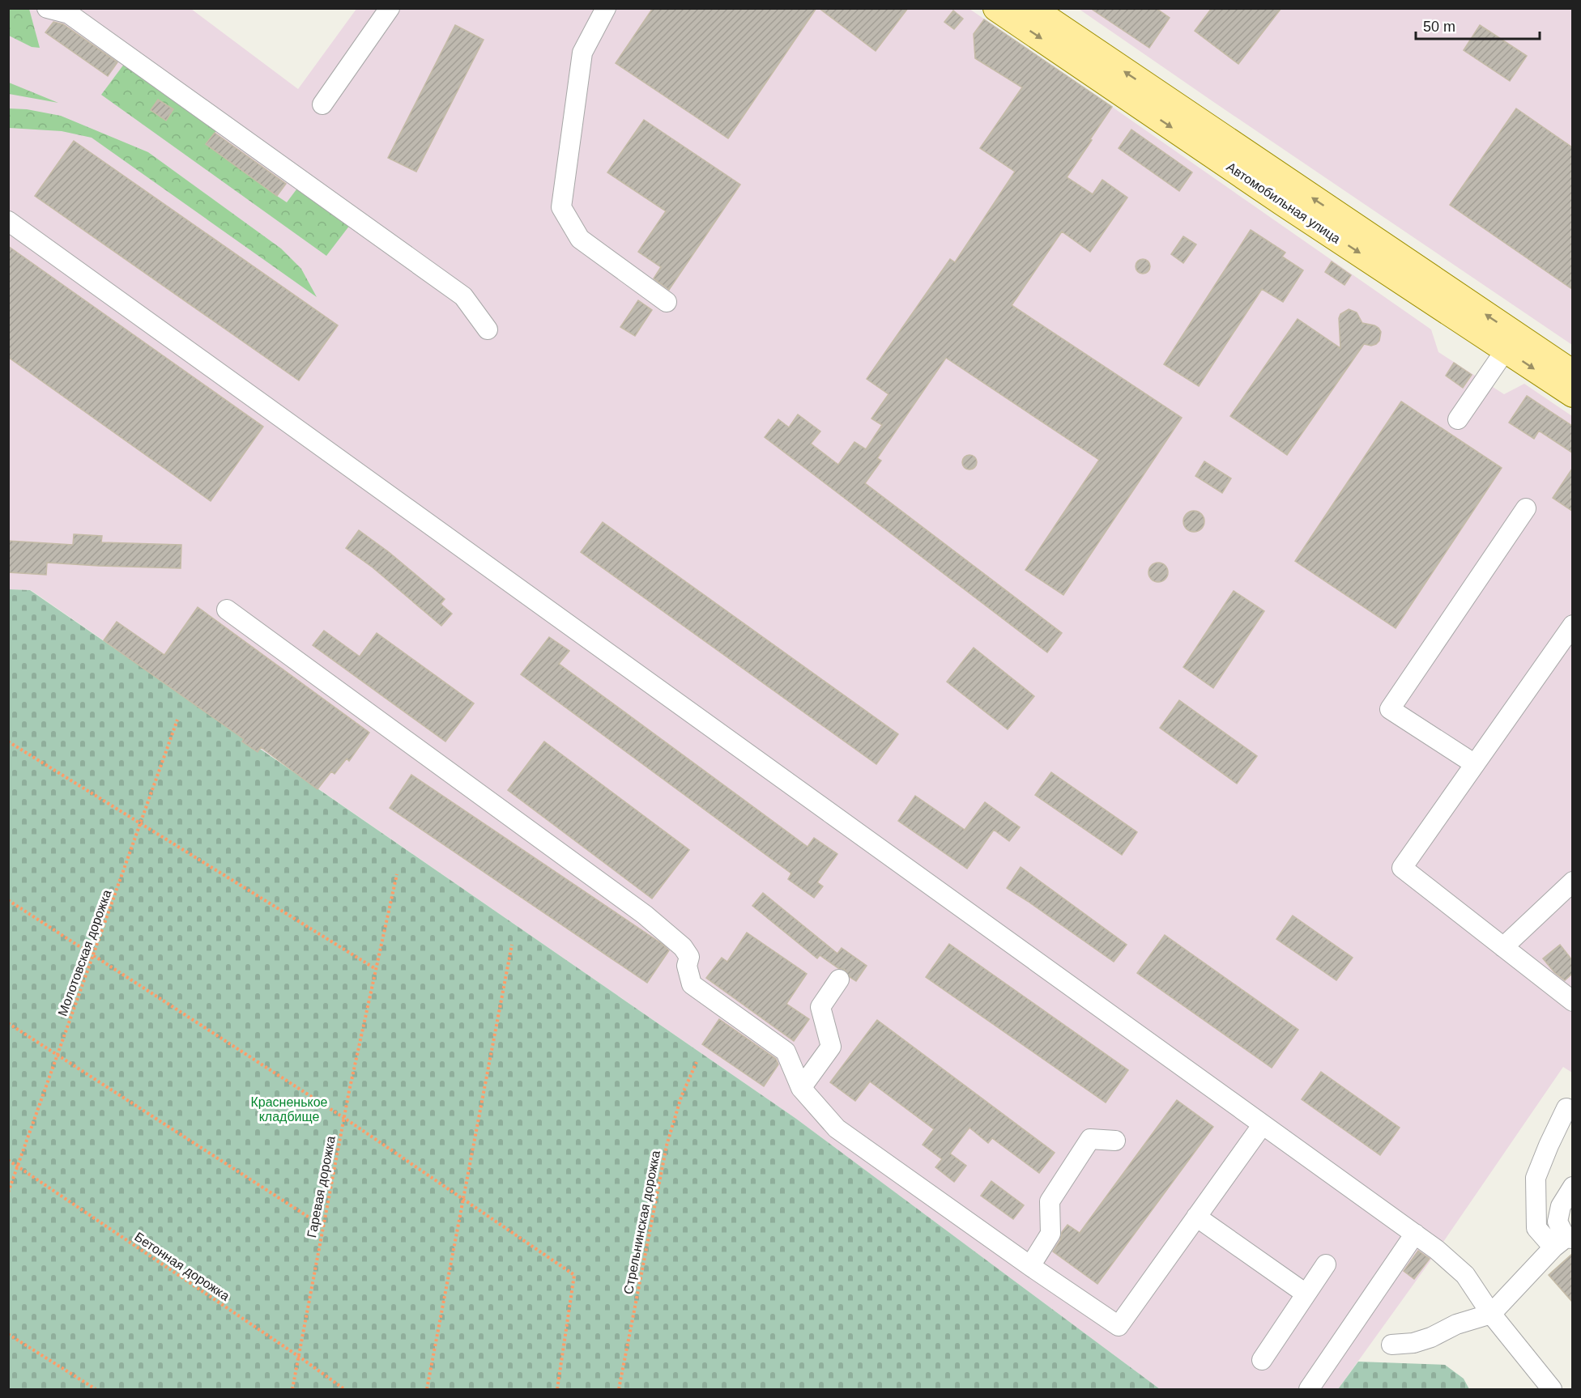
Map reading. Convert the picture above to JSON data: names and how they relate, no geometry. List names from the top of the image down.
{
  "streets": {
    "main road": ["Автомобильная улица"],
    "path": [
      "Молотовская дорожка",
      "Гаревая дорожка",
      "Стрельнинская дорожка",
      "Бетонная дорожка"
    ]
  },
  "crossings": [
    ["Молотовская дорожка", "Бетонная дорожка"],
    ["Гаревая дорожка", "Бетонная дорожка"]
  ],
  "parks": ["Красненькое кладбище"],
  "scale_bar": "50 m"
}
